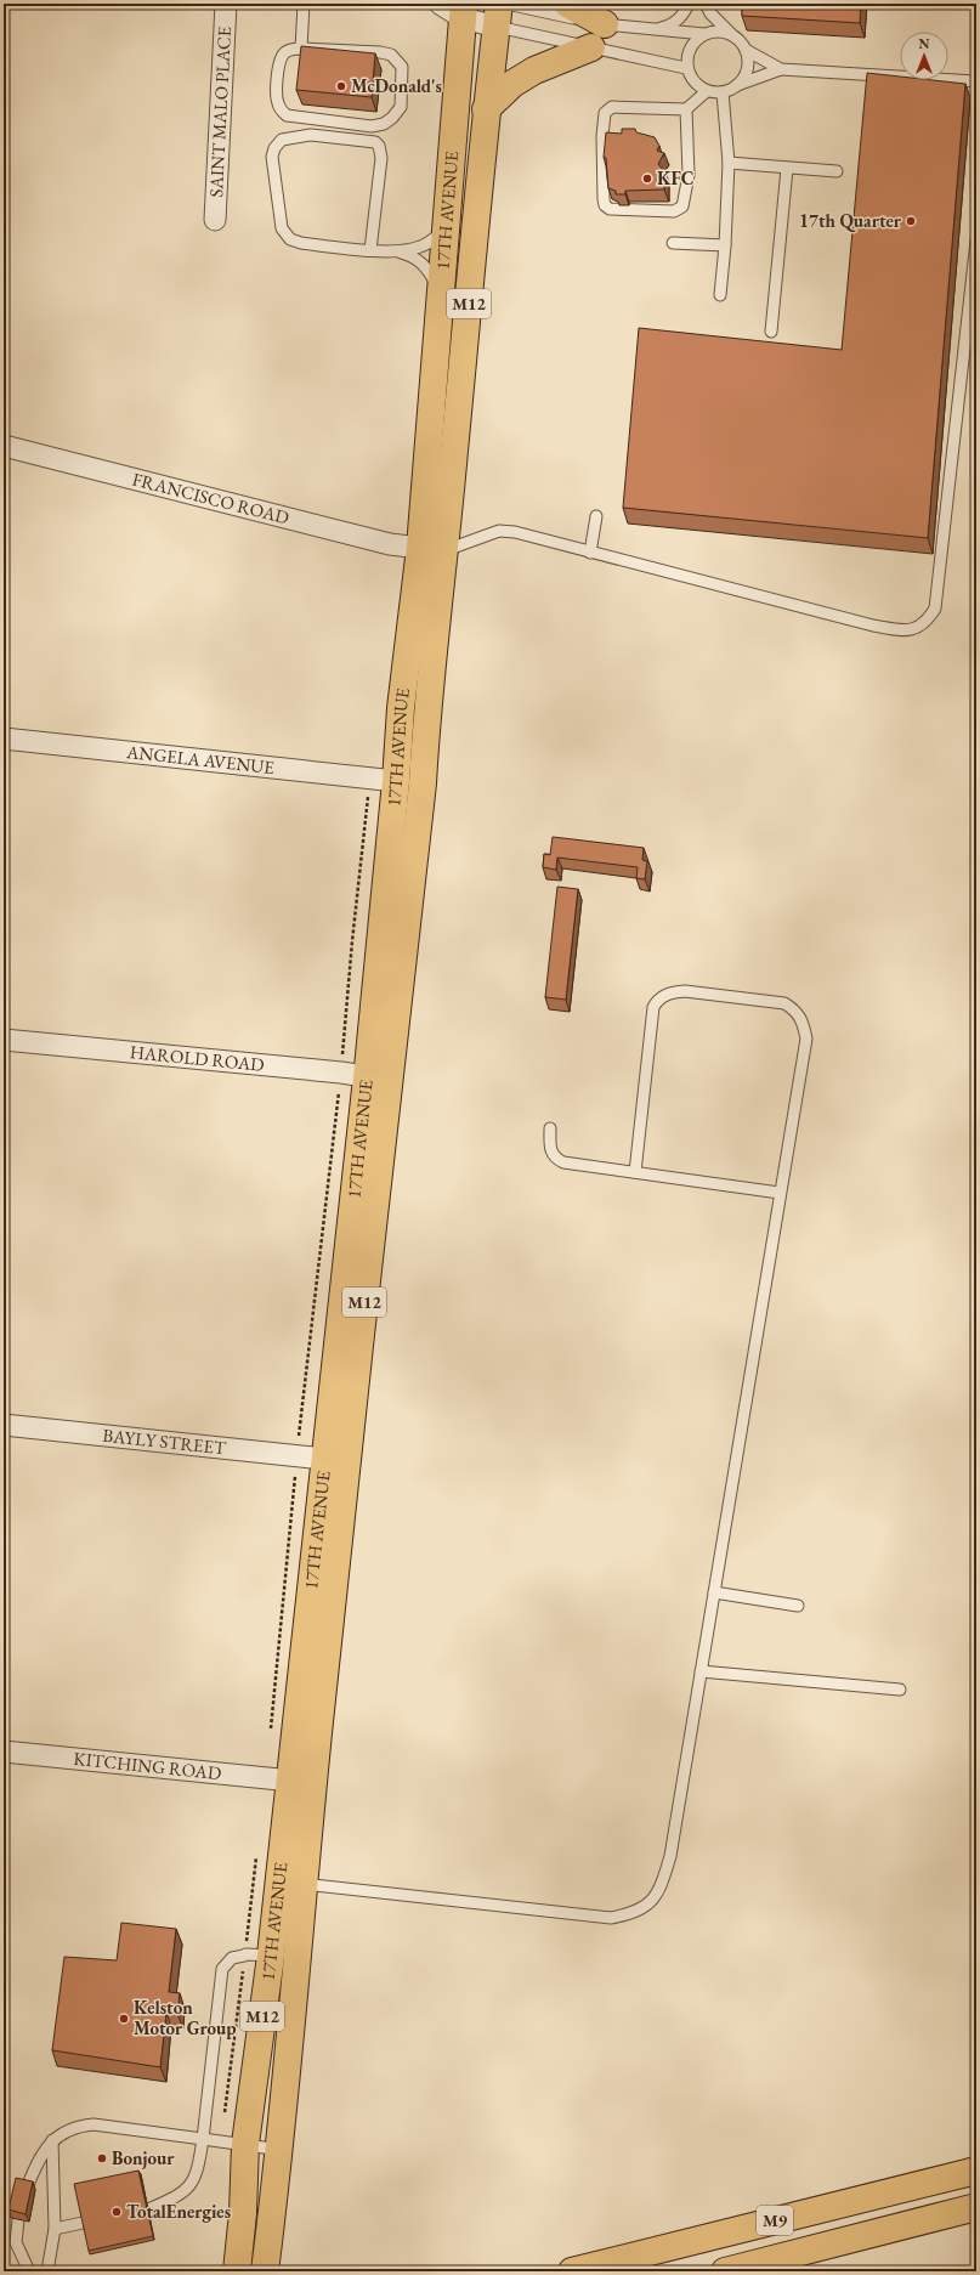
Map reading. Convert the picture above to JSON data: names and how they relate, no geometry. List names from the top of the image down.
{
  "streets": {
    "main road": ["17TH AVENUE", "M12", "M9"],
    "street": [
      "SAINT MALO PLACE",
      "FRANCISCO ROAD",
      "ANGELA AVENUE",
      "HAROLD ROAD",
      "BAYLY STREET",
      "KITCHING ROAD"
    ]
  },
  "crossings": [
    ["17TH AVENUE", "M12"],
    ["17TH AVENUE", "FRANCISCO ROAD"],
    ["17TH AVENUE", "ANGELA AVENUE"],
    ["17TH AVENUE", "HAROLD ROAD"],
    ["17TH AVENUE", "BAYLY STREET"],
    ["17TH AVENUE", "KITCHING ROAD"],
    ["M12", "FRANCISCO ROAD"]
  ],
  "places": [
    "McDonald's",
    "KFC",
    "17th Quarter",
    "Kelston Motor Group",
    "Bonjour",
    "TotalEnergies"
  ],
  "north": "top"
}
